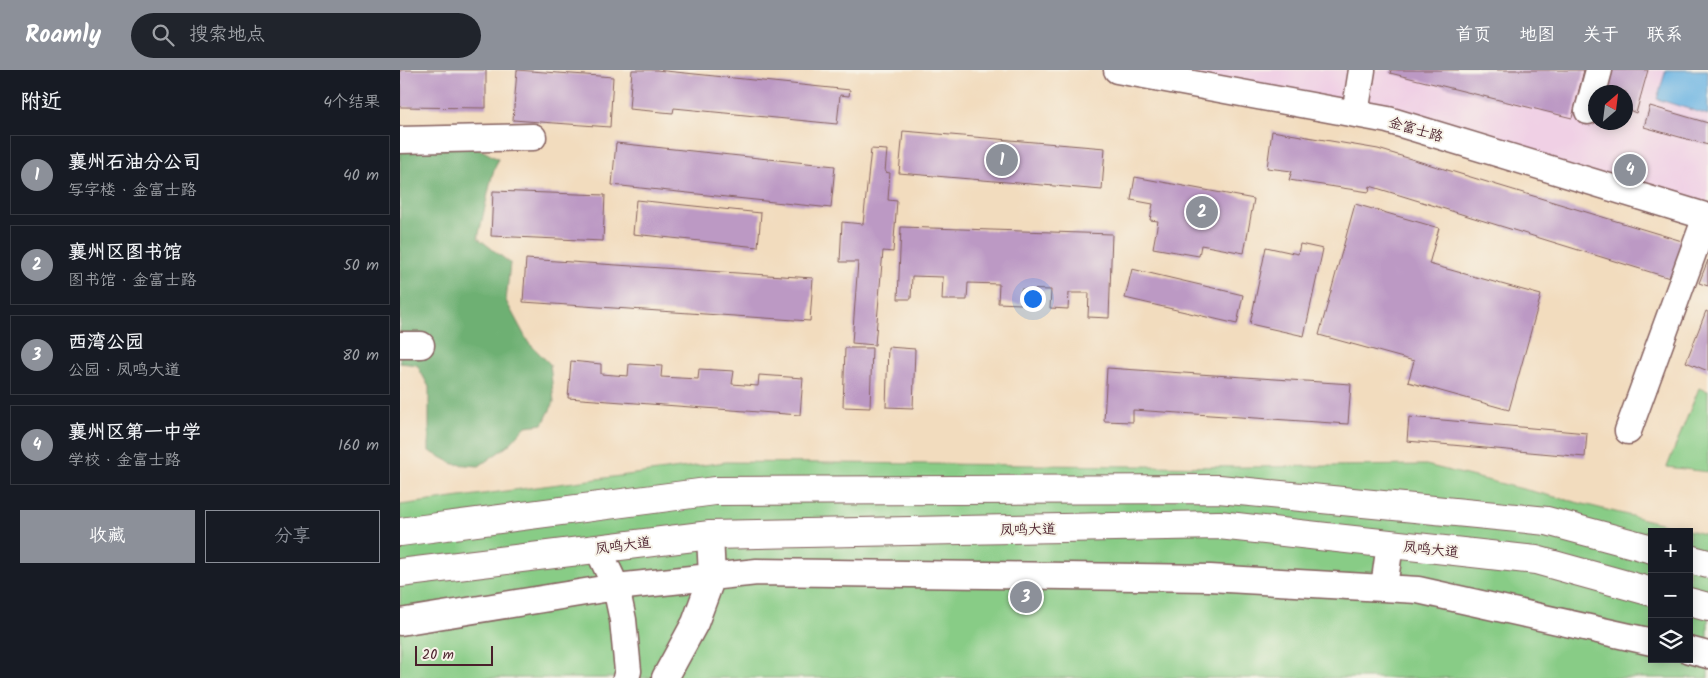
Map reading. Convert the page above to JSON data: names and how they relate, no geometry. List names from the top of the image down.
{
  "streets": {
    "main road": ["凤鸣大道"],
    "street": ["金富士路"]
  },
  "scale_bar": "20 m",
  "north": "top right",
  "page": {
    "header": "Roamly",
    "search": "搜索地点",
    "nav": [
      "首页",
      "地图",
      "关于",
      "联系"
    ],
    "heading": ["附近", "4个结果"],
    "list": [
      {
        "mark": "1",
        "name": "襄州石油分公司",
        "note": "写字楼 · 金富士路",
        "value": "40 m"
      },
      {
        "mark": "2",
        "name": "襄州区图书馆",
        "note": "图书馆 · 金富士路",
        "value": "50 m"
      },
      {
        "mark": "3",
        "name": "西湾公园",
        "note": "公园 · 凤鸣大道",
        "value": "80 m"
      },
      {
        "mark": "4",
        "name": "襄州区第一中学",
        "note": "学校 · 金富士路",
        "value": "160 m"
      }
    ],
    "pins": [
      "1",
      "4",
      "2",
      "3"
    ],
    "buttons": ["收藏", "分享"],
    "map_buttons": ["+", "−"],
    "scale": "20 m"
  }
}
